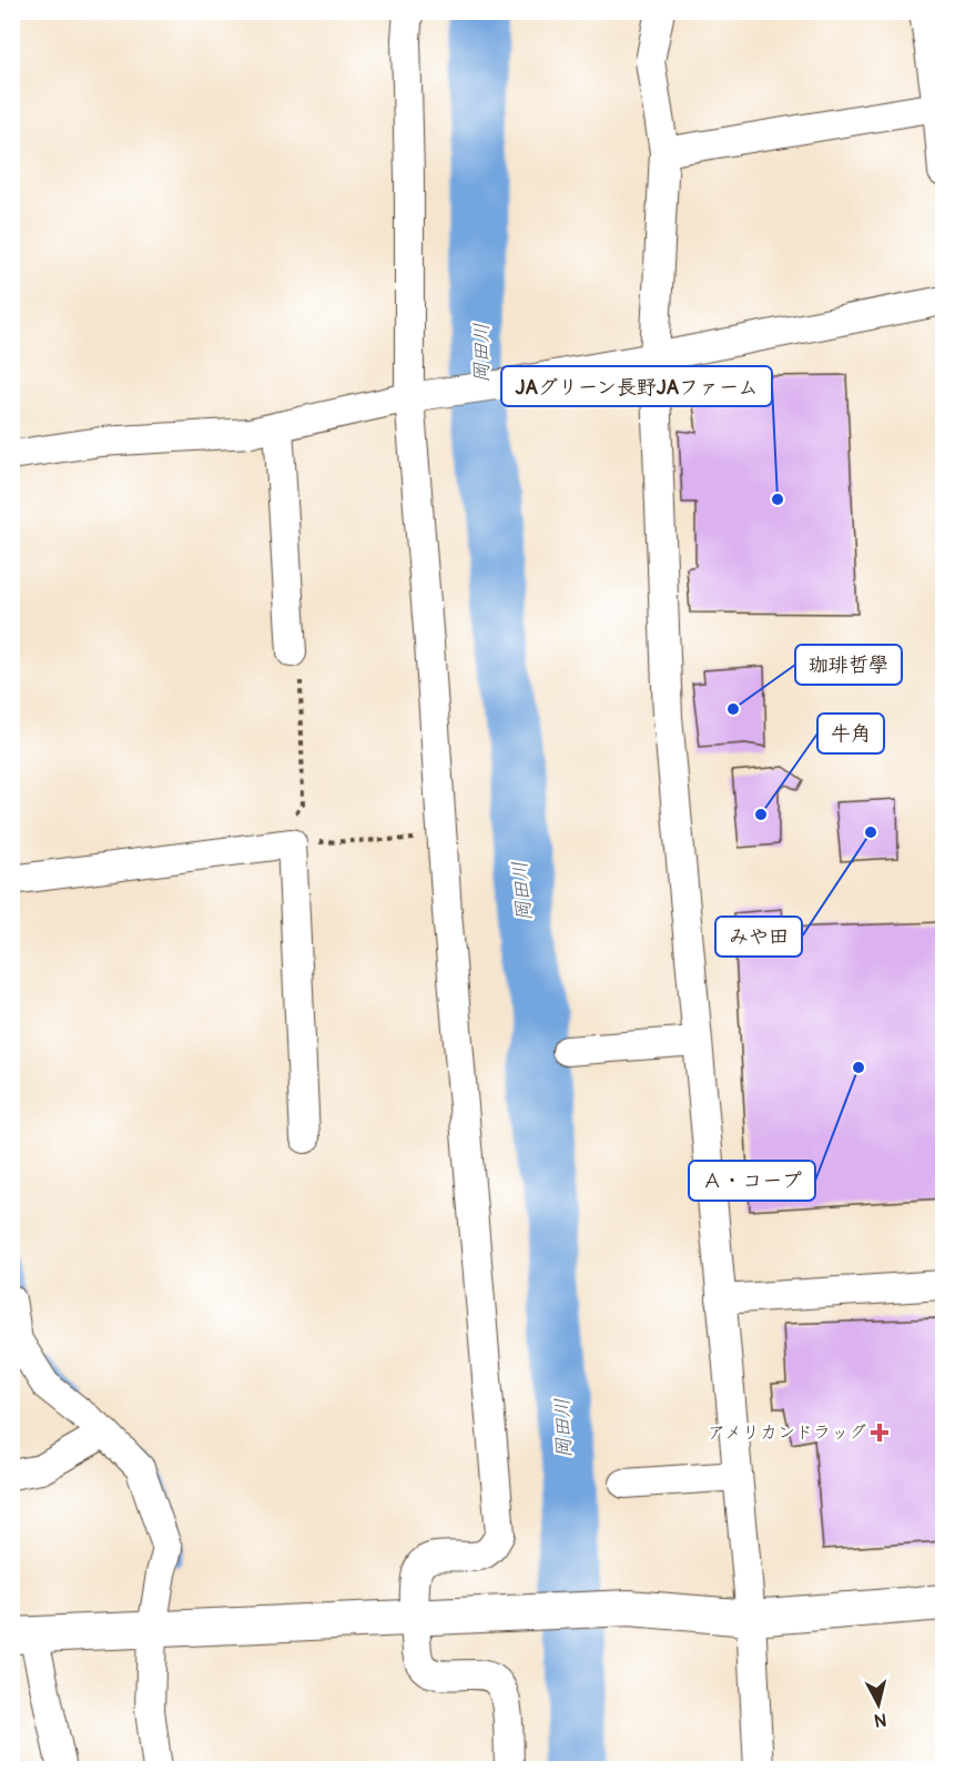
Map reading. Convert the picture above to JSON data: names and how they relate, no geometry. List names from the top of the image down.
{
  "water": ["岡田川"],
  "places": {
    "other": [
      "JAグリーン長野JAファーム",
      "珈琲哲學",
      "牛角",
      "みや田",
      "Ａ・コープ"
    ],
    "health": ["アメリカンドラッグ"]
  },
  "north": "bottom"
}
